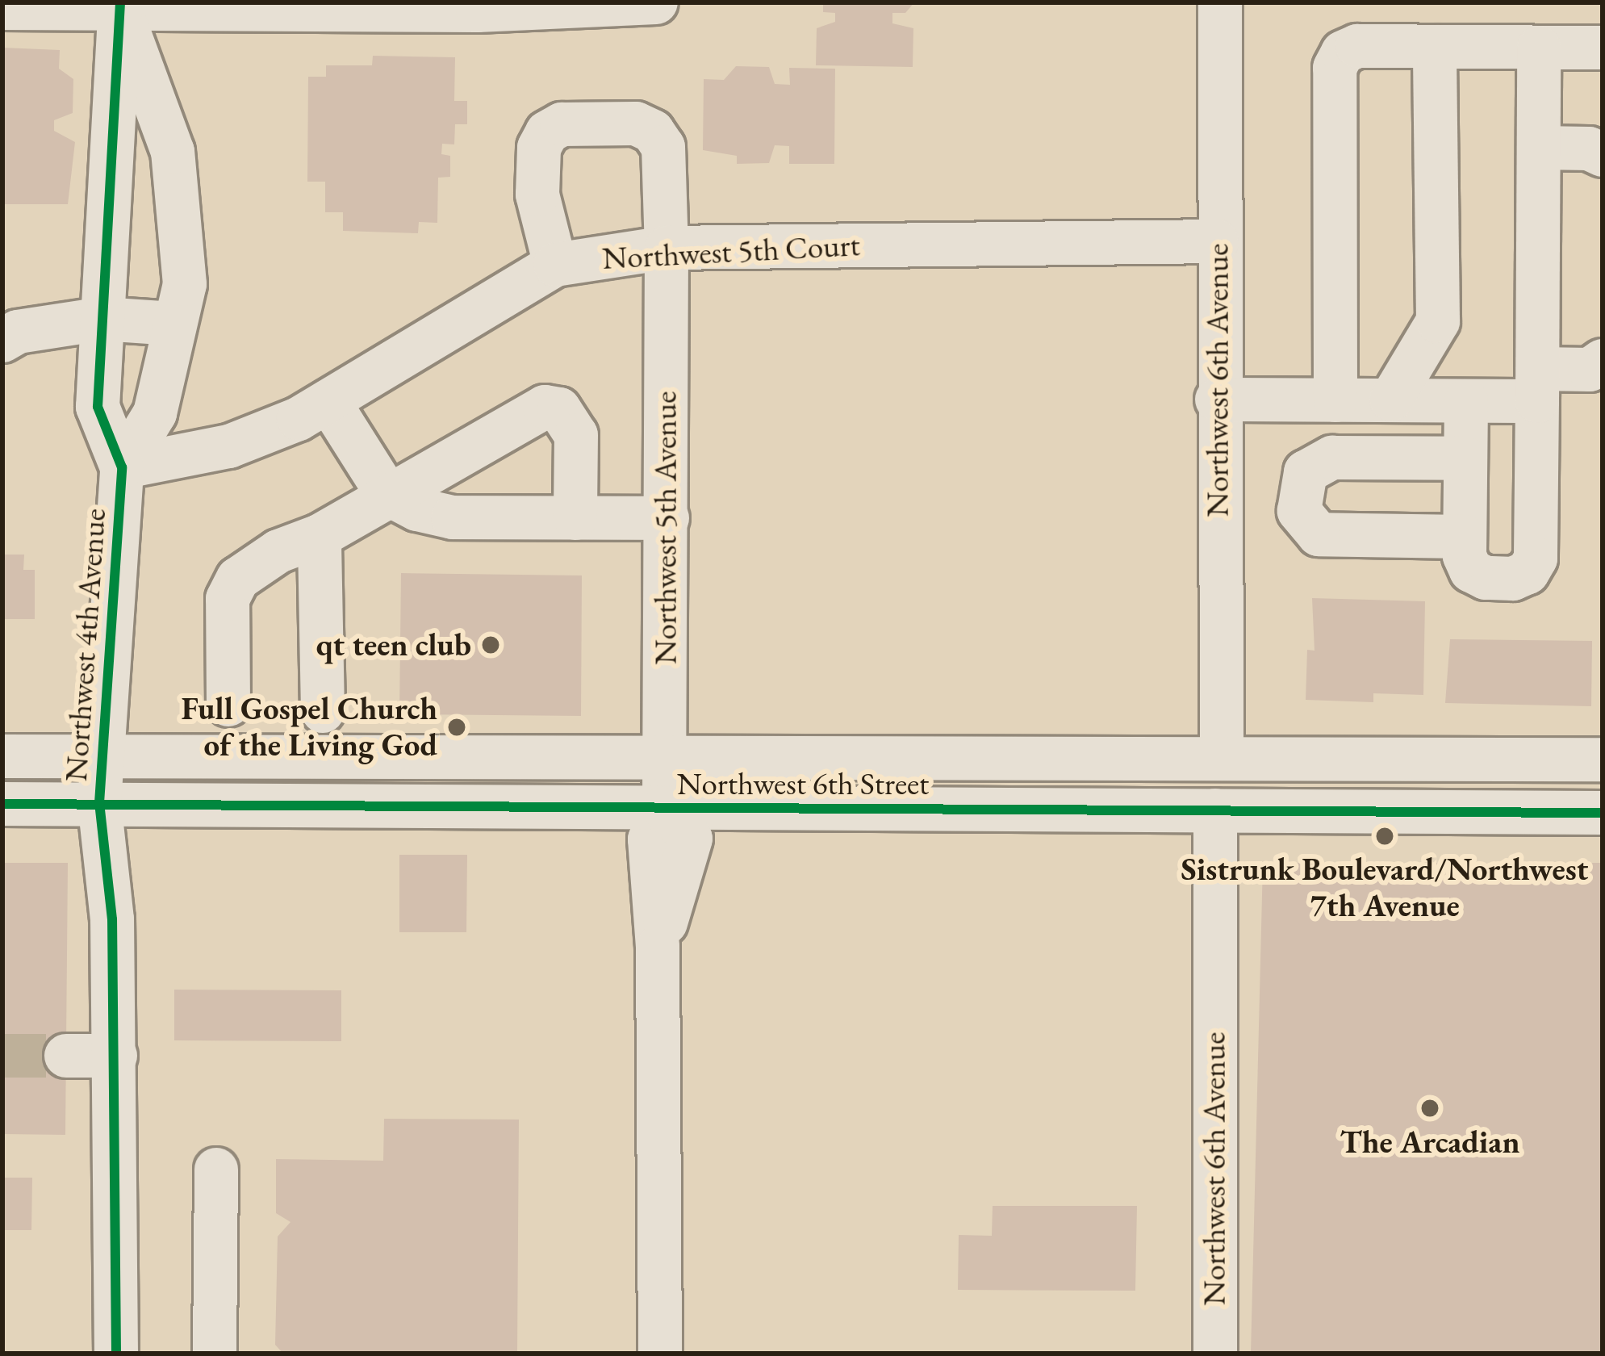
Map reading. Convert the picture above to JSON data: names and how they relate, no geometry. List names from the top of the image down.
{
  "streets": {
    "street": [
      "Northwest 5th Court",
      "Northwest 6th Avenue",
      "Northwest 5th Avenue",
      "Northwest 4th Avenue",
      "Northwest 6th Street"
    ]
  },
  "crossings": [
    ["Northwest 5th Court", "Northwest 6th Avenue"],
    ["Northwest 5th Court", "Northwest 5th Avenue"],
    ["Northwest 5th Court", "Northwest 4th Avenue"],
    ["Northwest 6th Avenue", "Northwest 6th Street"],
    ["Northwest 5th Avenue", "Northwest 6th Street"],
    ["Northwest 4th Avenue", "Northwest 6th Street"]
  ],
  "places": [
    "qt teen club",
    "Full Gospel Church of the Living God",
    "Sistrunk Boulevard/Northwest 7th Avenue",
    "The Arcadian"
  ]
}
